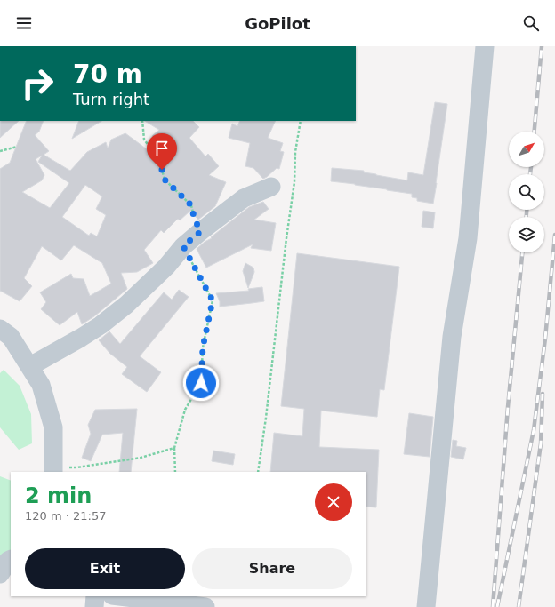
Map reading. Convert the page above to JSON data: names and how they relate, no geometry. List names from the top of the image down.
{
  "north": "top right",
  "page": {
    "header": "GoPilot",
    "turn": ["70 m", "Turn right"],
    "heading": ["2 min", "120 m · 21:57"],
    "buttons": ["Exit", "Share"]
  }
}
